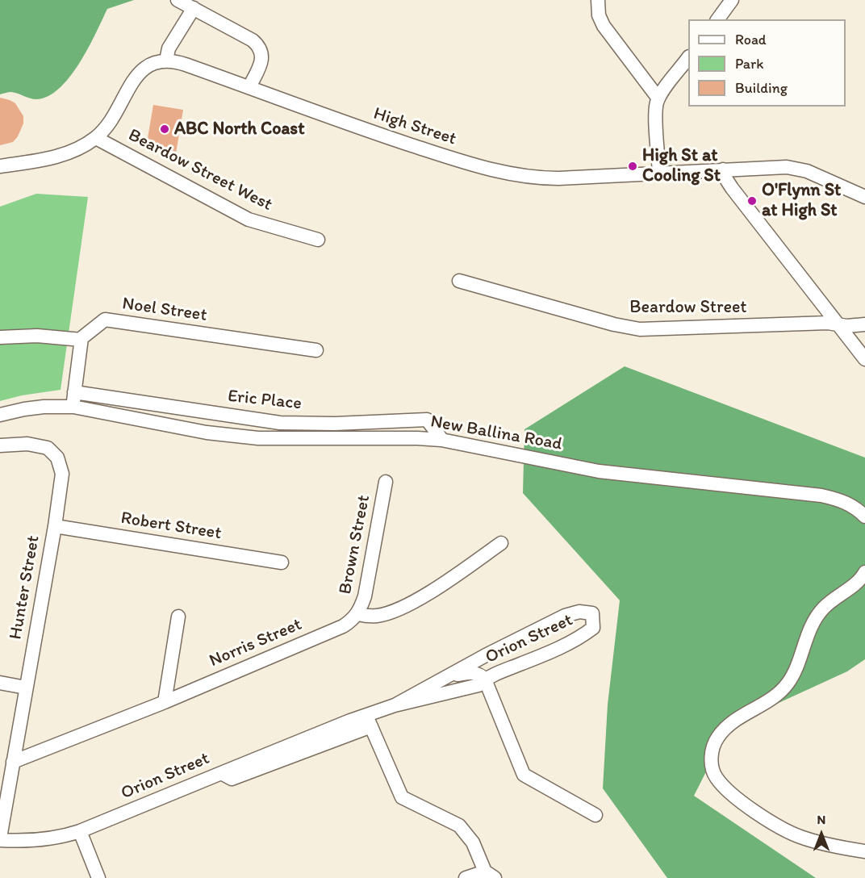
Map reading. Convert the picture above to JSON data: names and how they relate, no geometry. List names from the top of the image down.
{
  "streets": {
    "street": [
      "High Street",
      "Beardow Street West",
      "Beardow Street",
      "Noel Street",
      "Eric Place",
      "New Ballina Road",
      "Robert Street",
      "Brown Street",
      "Hunter Street",
      "Orion Street",
      "Norris Street"
    ]
  },
  "crossings": [
    ["Eric Place", "New Ballina Road"],
    ["Robert Street", "Hunter Street"],
    ["Brown Street", "Norris Street"],
    ["Hunter Street", "Orion Street"],
    ["Hunter Street", "Norris Street"]
  ],
  "places": ["ABC North Coast", "High St at Cooling St", "O'Flynn St at High St"],
  "legend": ["Road", "Park", "Building"],
  "north": "top"
}
